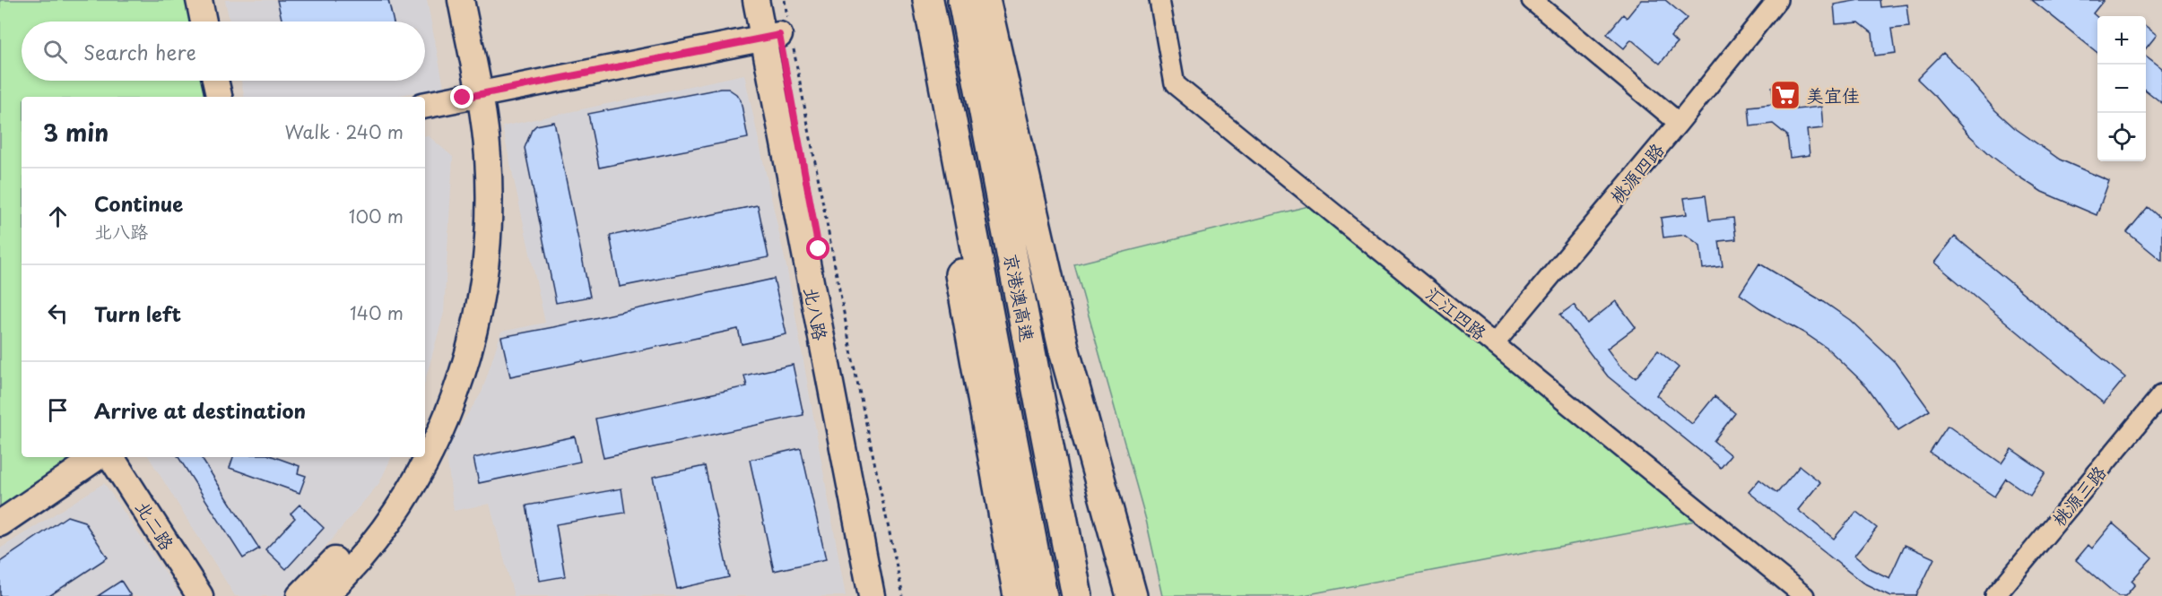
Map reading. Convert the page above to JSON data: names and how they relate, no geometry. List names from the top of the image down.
{
  "streets": {
    "highway": ["京港澳高速"],
    "street": [
      "桃源四路",
      "汇江四路",
      "北八路",
      "桃源三路",
      "北二路"
    ]
  },
  "crossings": [
    ["桃源四路", "汇江四路"]
  ],
  "places": {
    "supermarket": ["美宜佳"]
  },
  "page": {
    "map_buttons": ["+", "−"],
    "search": "Search here",
    "heading": ["3 min", "Walk · 240 m"],
    "list": [
      ["Continue", "北八路", "100 m"],
      ["Turn left", "140 m"],
      "Arrive at destination"
    ]
  }
}
